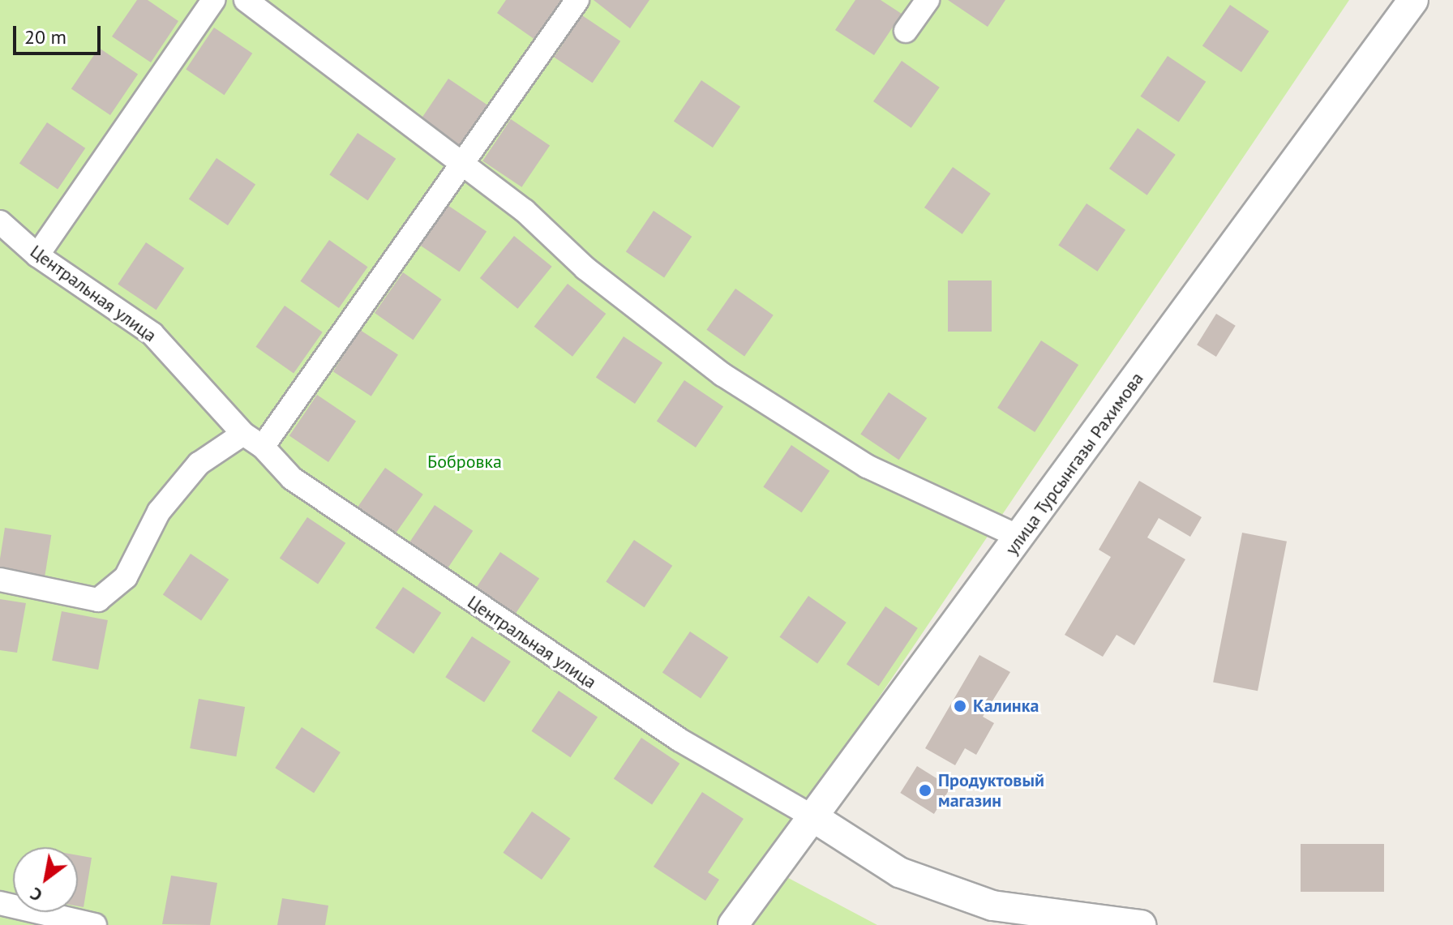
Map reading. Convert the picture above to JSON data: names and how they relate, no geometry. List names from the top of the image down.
{
  "streets": {
    "street": ["Центральная улица", "улица Турсынгазы Рахимова"]
  },
  "crossings": [
    ["Центральная улица", "улица Турсынгазы Рахимова"]
  ],
  "parks": ["Бобровка"],
  "places": ["Калинка", "Продуктовый магазин"],
  "scale_bar": "20 m",
  "north": "bottom left"
}
